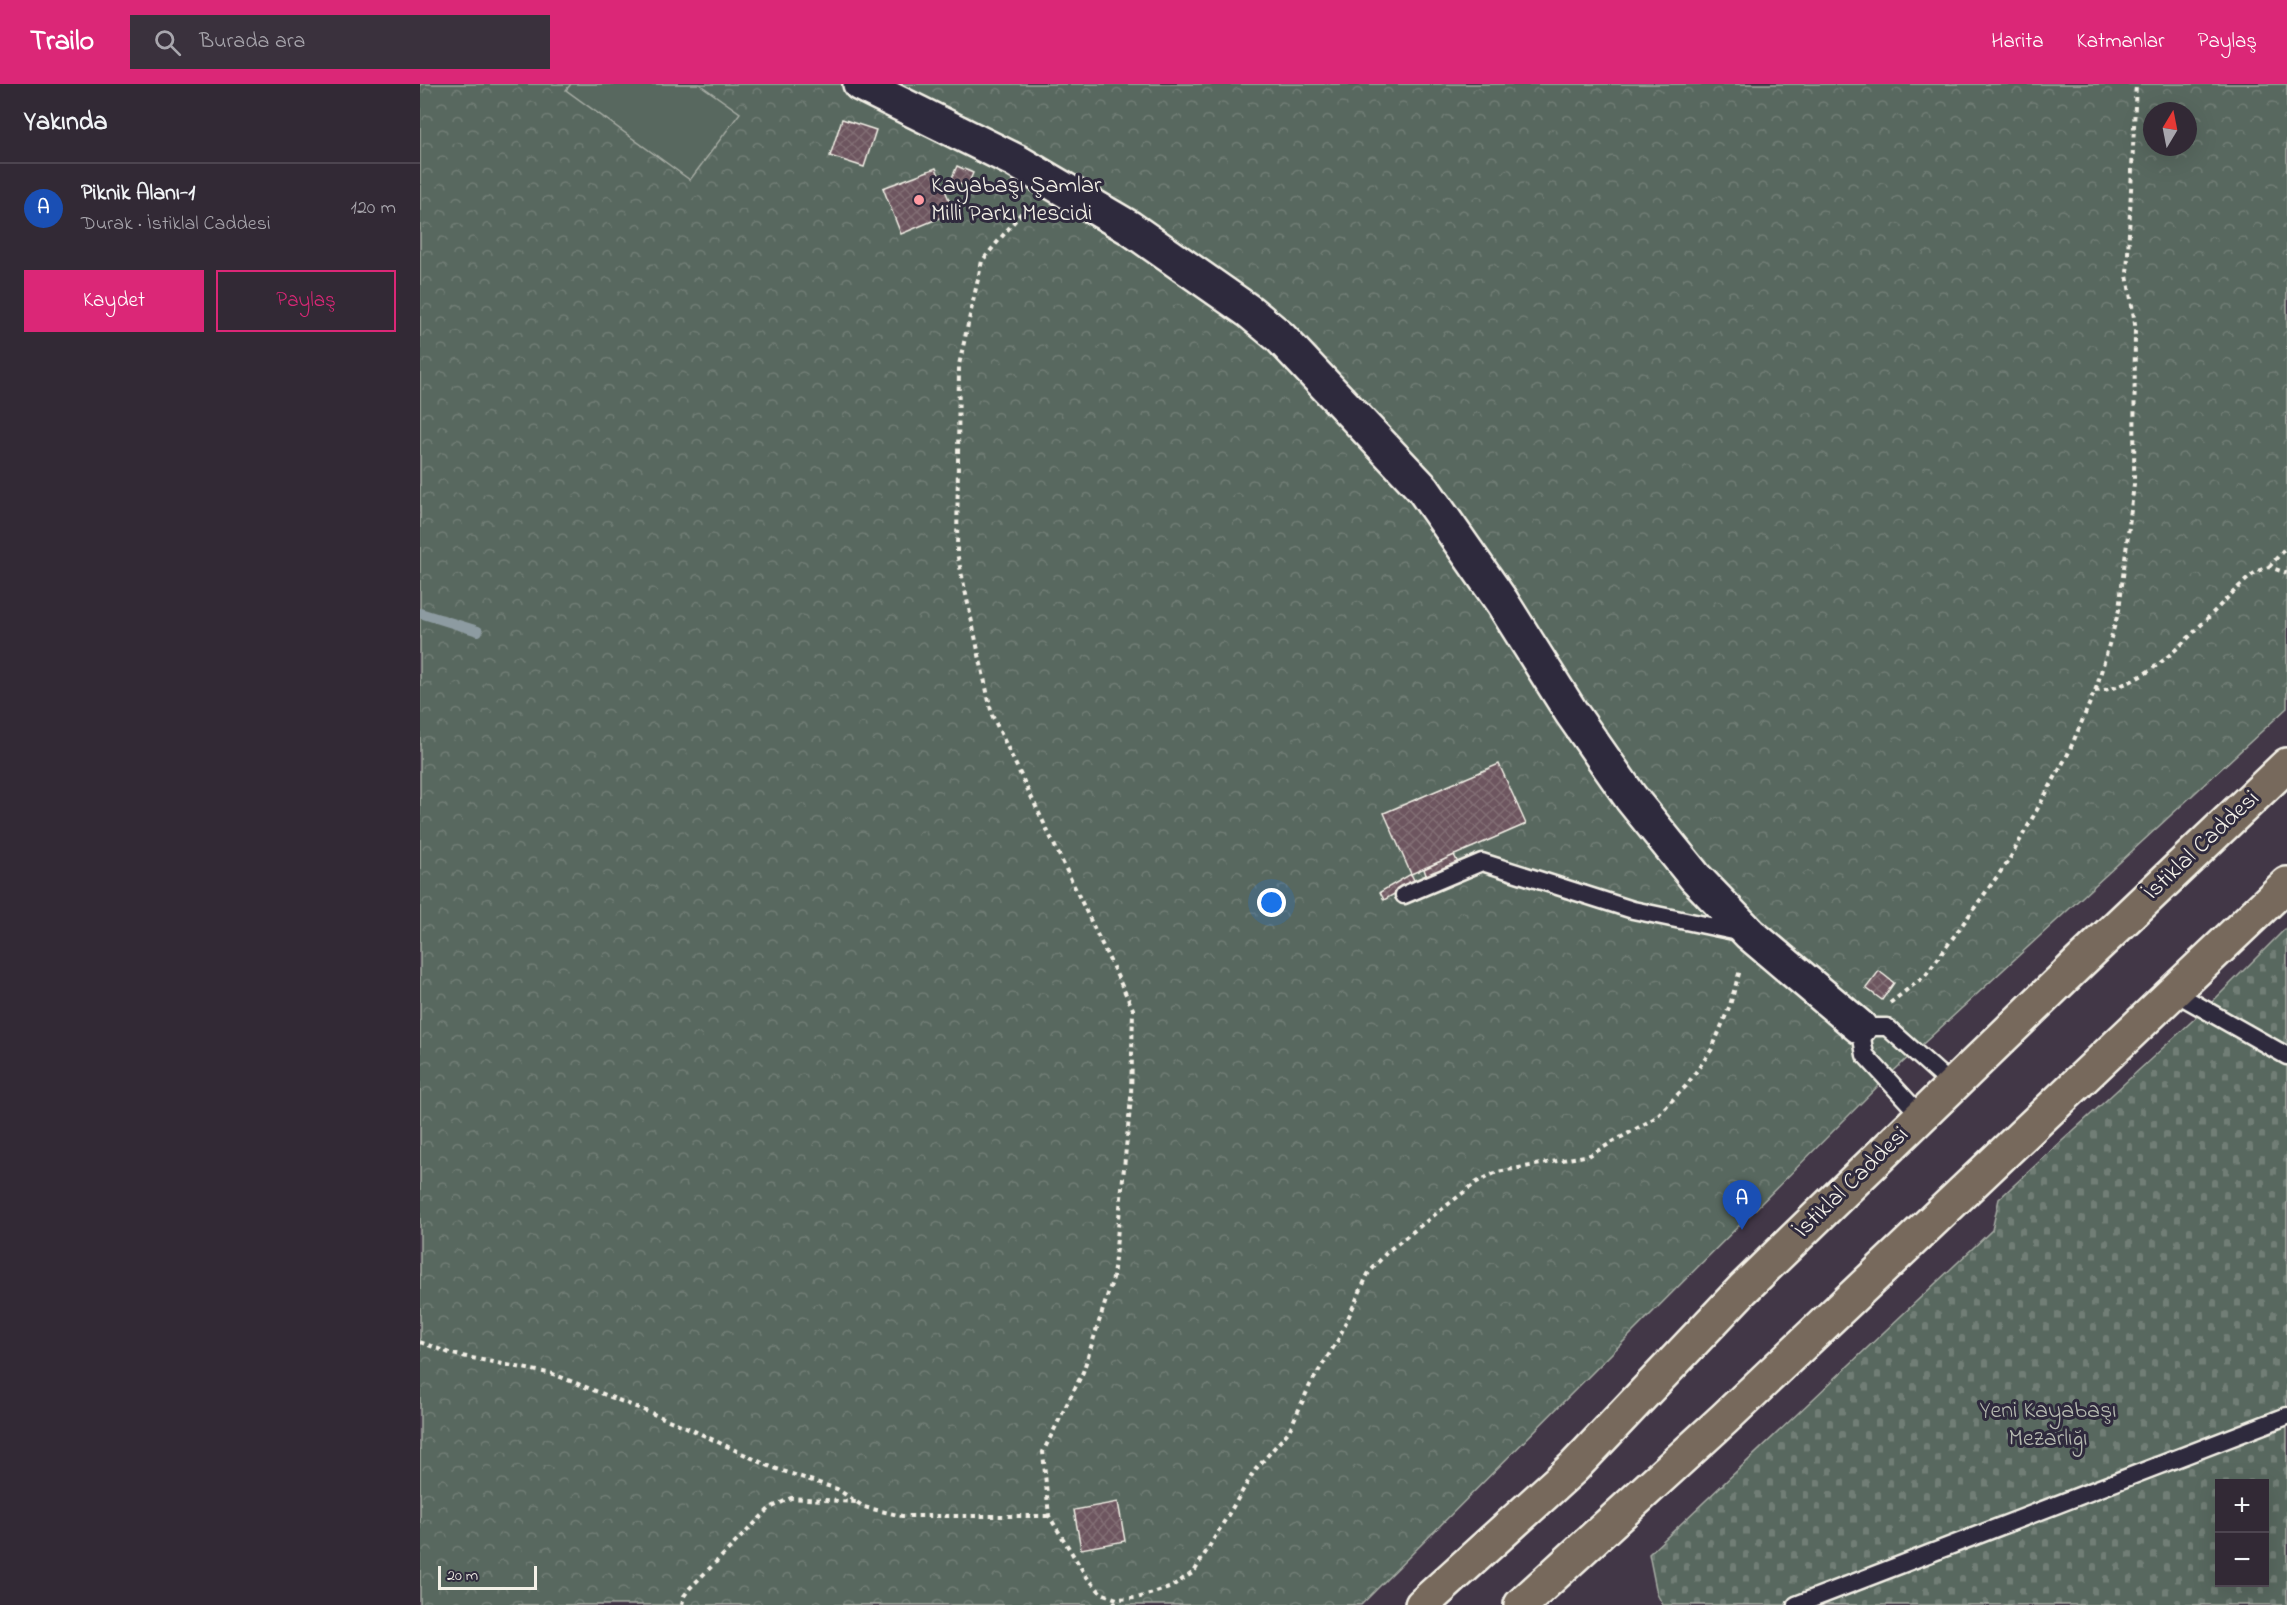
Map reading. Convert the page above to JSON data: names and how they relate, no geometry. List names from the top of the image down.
{
  "streets": {
    "main road": ["İstiklal Caddesi"]
  },
  "parks": ["Yeni Kayabaşı Mezarlığı"],
  "places": ["Kayabaşı Şamlar Milli Parkı Mescidi"],
  "scale_bar": "20 m",
  "north": "top",
  "page": {
    "header": "Trailo",
    "search": "Burada ara",
    "nav": ["Harita", "Katmanlar", "Paylaş"],
    "heading": "Yakında",
    "list": [
      {
        "mark": "A",
        "name": "Piknik Alanı-1",
        "note": "Durak · İstiklal Caddesi",
        "value": "120 m"
      }
    ],
    "buttons": ["Kaydet", "Paylaş"],
    "pins": "A",
    "map_buttons": ["+", "−"],
    "scale": "20 m"
  }
}
